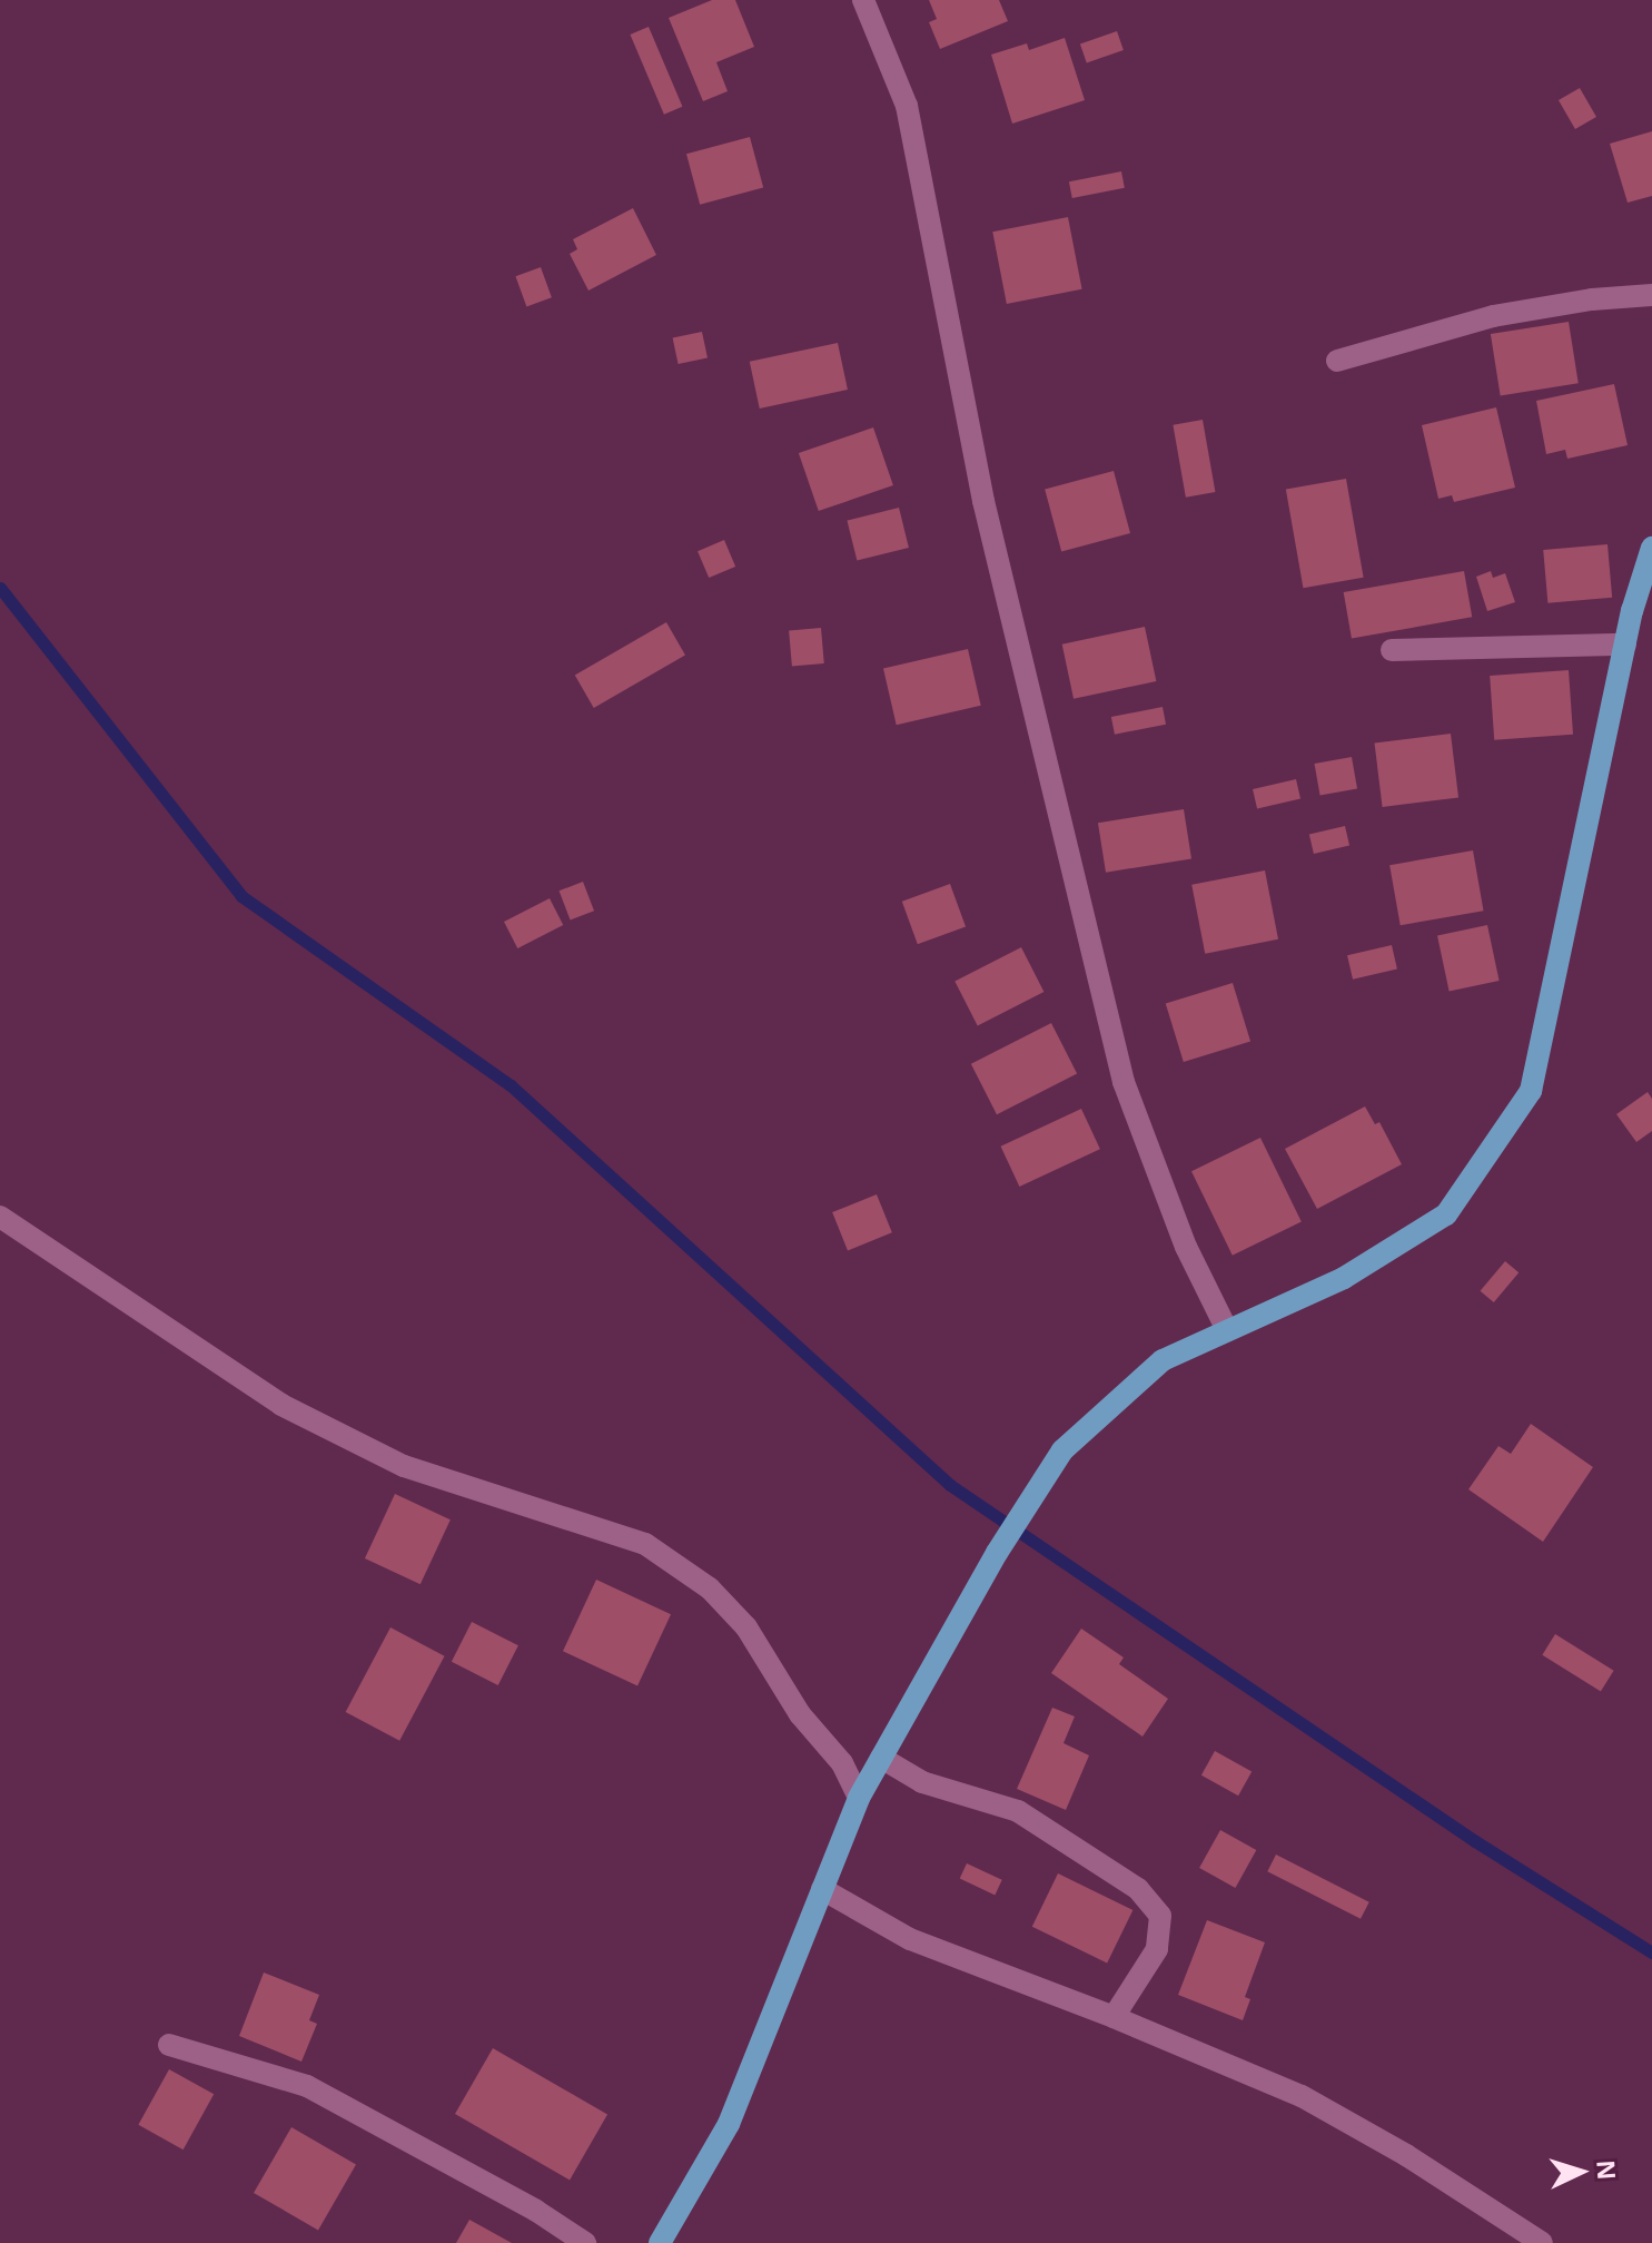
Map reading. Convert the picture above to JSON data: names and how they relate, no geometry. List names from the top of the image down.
{
  "north": "right"
}
